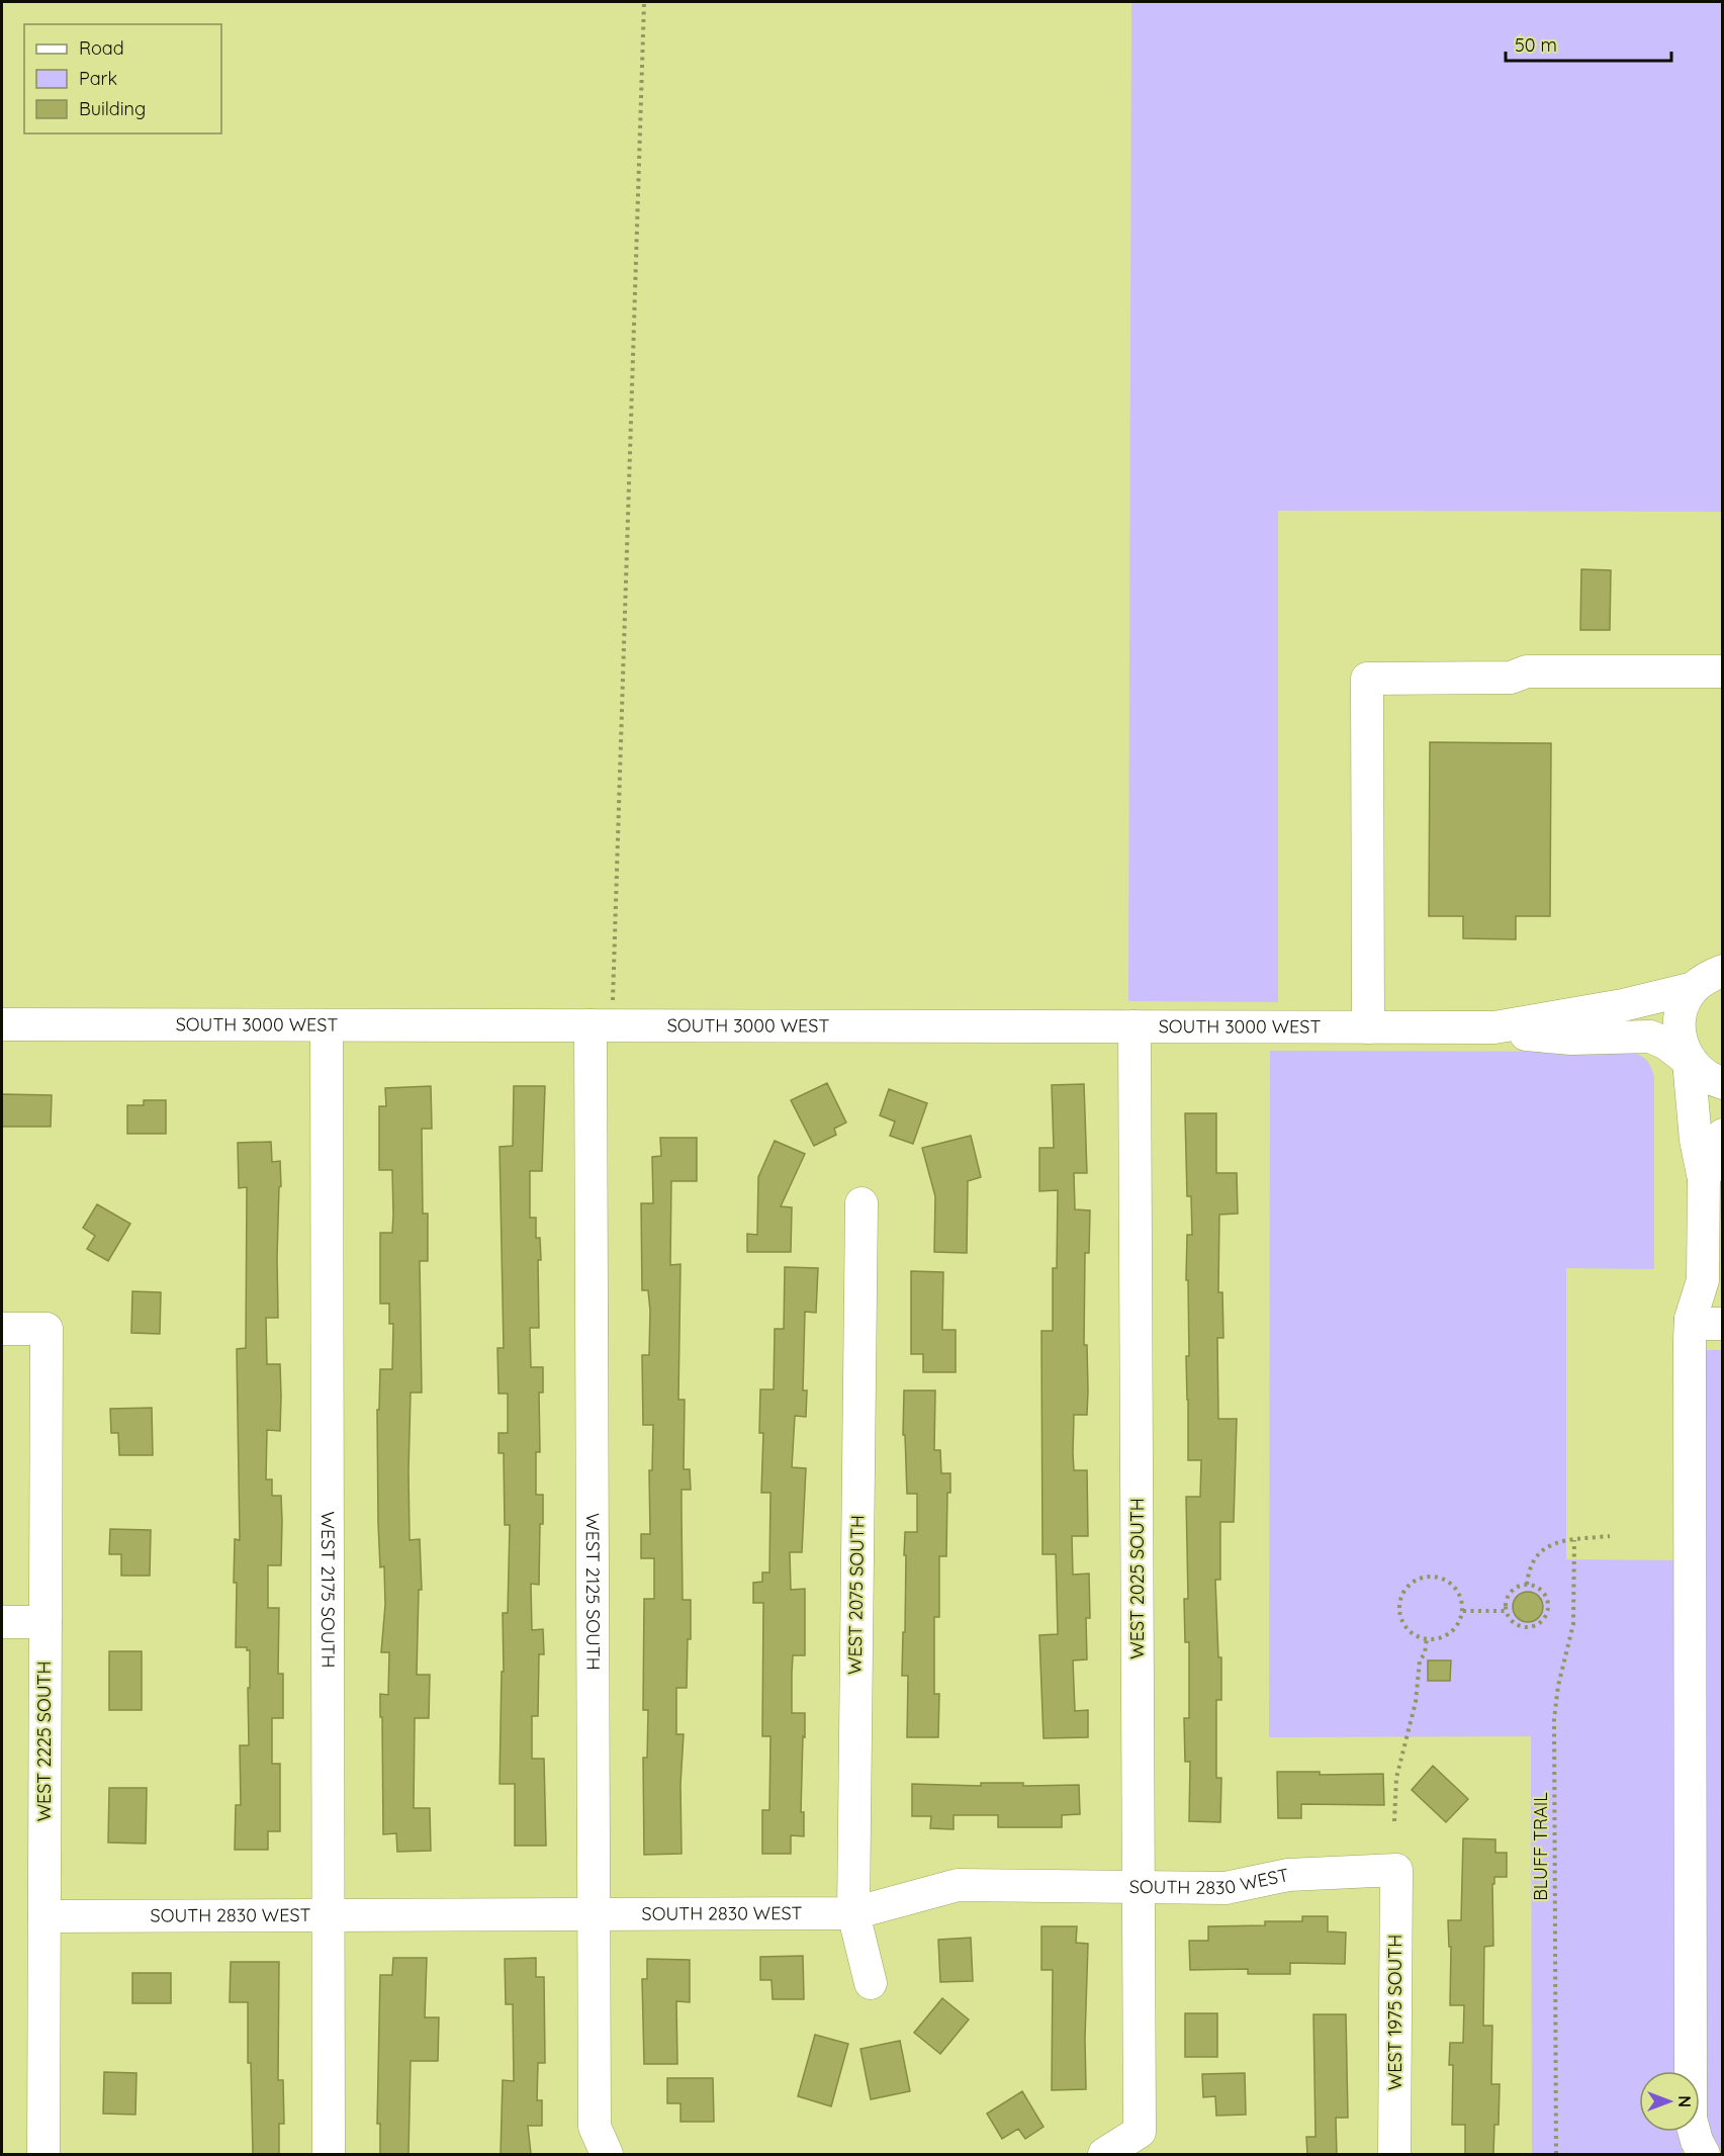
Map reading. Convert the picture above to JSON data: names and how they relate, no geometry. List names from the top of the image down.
{
  "streets": {
    "street": [
      "SOUTH 3000 WEST",
      "WEST 2025 SOUTH",
      "WEST 2175 SOUTH",
      "WEST 2125 SOUTH",
      "WEST 2075 SOUTH",
      "WEST 2225 SOUTH",
      "SOUTH 2830 WEST",
      "WEST 1975 SOUTH"
    ],
    "path": ["BLUFF TRAIL"]
  },
  "crossings": [
    ["SOUTH 3000 WEST", "WEST 2025 SOUTH"],
    ["SOUTH 3000 WEST", "WEST 2175 SOUTH"],
    ["SOUTH 3000 WEST", "WEST 2125 SOUTH"],
    ["WEST 2025 SOUTH", "SOUTH 2830 WEST"],
    ["WEST 2175 SOUTH", "SOUTH 2830 WEST"],
    ["WEST 2125 SOUTH", "SOUTH 2830 WEST"],
    ["WEST 2075 SOUTH", "SOUTH 2830 WEST"],
    ["WEST 2225 SOUTH", "SOUTH 2830 WEST"],
    ["SOUTH 2830 WEST", "WEST 1975 SOUTH"]
  ],
  "legend": ["Road", "Park", "Building"],
  "scale_bar": "50 m",
  "north": "right"
}
